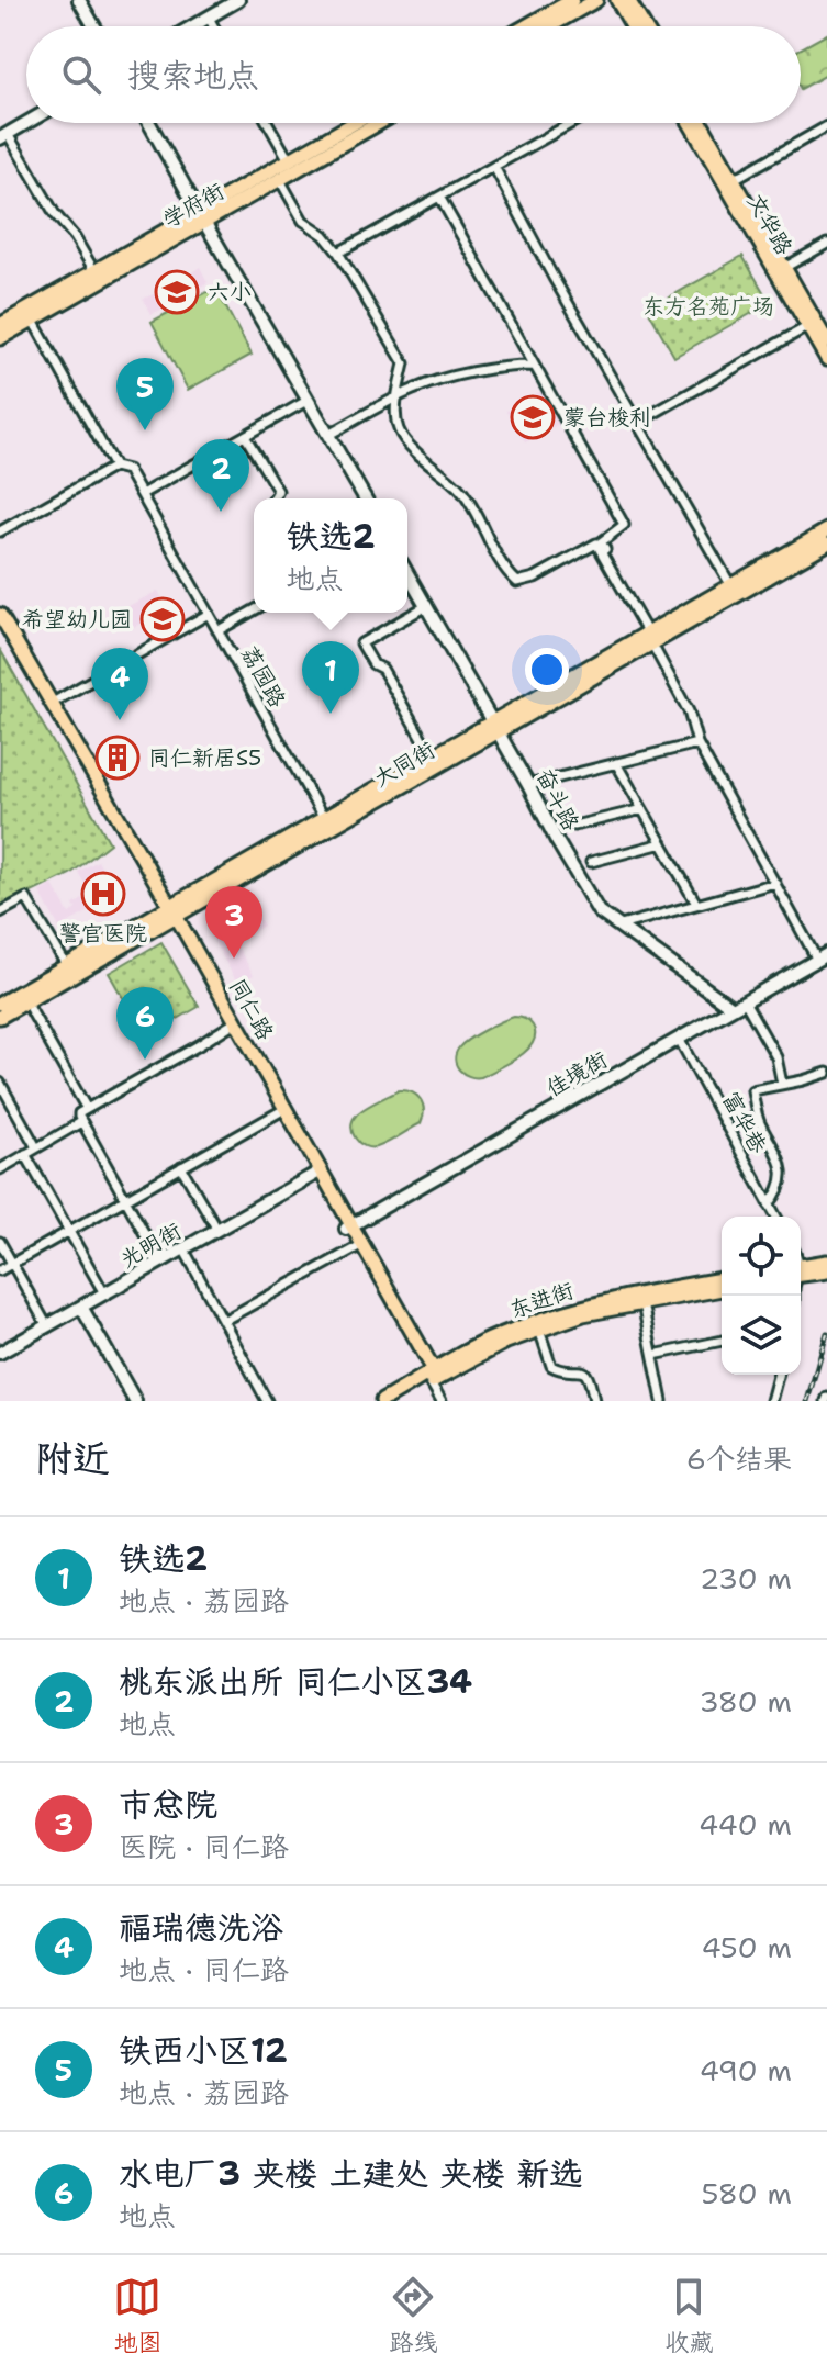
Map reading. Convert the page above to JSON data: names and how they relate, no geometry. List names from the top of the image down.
{
  "streets": {
    "main road": [
      "学府街",
      "文华路",
      "大同街",
      "同仁路",
      "东进街"
    ],
    "street": [
      "荔园路",
      "奋斗路",
      "佳境街",
      "富华巷",
      "光明街"
    ]
  },
  "crossings": [
    ["学府街", "荔园路"],
    ["荔园路", "大同街"],
    ["大同街", "奋斗路"],
    ["大同街", "同仁路"],
    ["奋斗路", "佳境街"],
    ["同仁路", "佳境街"],
    ["同仁路", "光明街"],
    ["同仁路", "东进街"],
    ["佳境街", "富华巷"]
  ],
  "parks": ["东方名苑广场"],
  "places": {
    "school or university": ["六小", "蒙台梭利", "希望幼儿园"],
    "building": ["同仁新居S5"],
    "hospital": ["警官医院"]
  },
  "page": {
    "search": "搜索地点",
    "pins": [
      "5",
      "2",
      "1",
      "4",
      "3",
      "6"
    ],
    "popup": ["铁选2", "地点"],
    "heading": ["附近", "6个结果"],
    "list": [
      {
        "mark": "1",
        "name": "铁选2",
        "note": "地点 · 荔园路",
        "value": "230 m"
      },
      {
        "mark": "2",
        "name": "桃东派出所 同仁小区34",
        "note": "地点",
        "value": "380 m"
      },
      {
        "mark": "3",
        "name": "市总院",
        "note": "医院 · 同仁路",
        "value": "440 m"
      },
      {
        "mark": "4",
        "name": "福瑞德洗浴",
        "note": "地点 · 同仁路",
        "value": "450 m"
      },
      {
        "mark": "5",
        "name": "铁西小区12",
        "note": "地点 · 荔园路",
        "value": "490 m"
      },
      {
        "mark": "6",
        "name": "水电厂3 夹楼 土建处 夹楼 新选",
        "note": "地点",
        "value": "580 m"
      }
    ],
    "nav": ["地图", "路线", "收藏"]
  }
}
